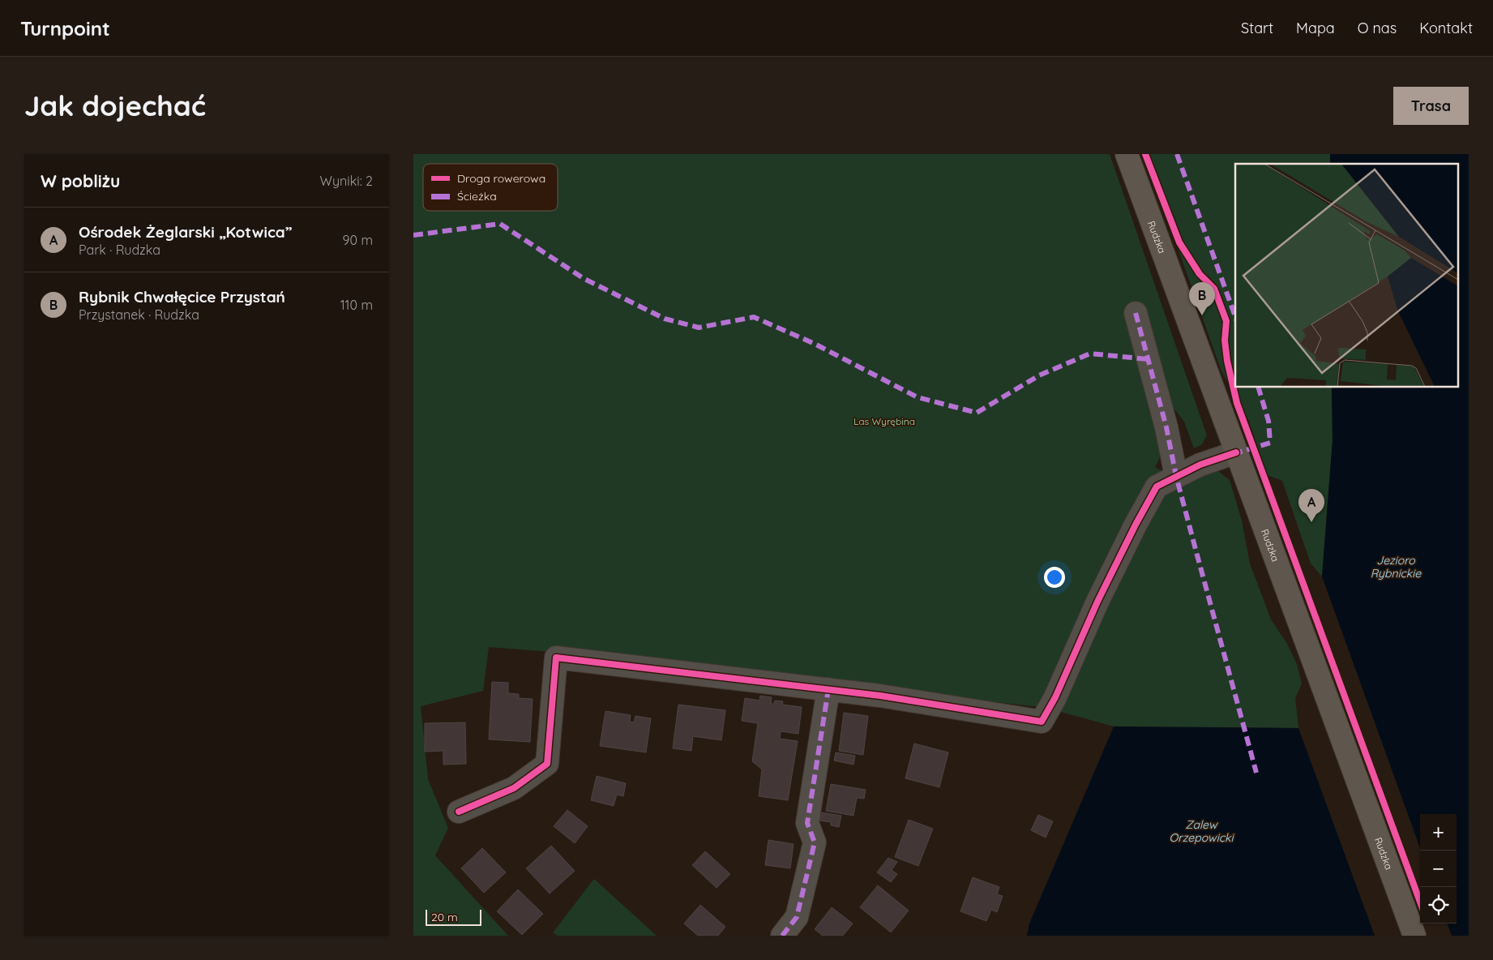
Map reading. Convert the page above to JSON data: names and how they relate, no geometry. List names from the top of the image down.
{
  "streets": {
    "main road": ["Rudzka"]
  },
  "water": ["Jezioro Rybnickie", "Zalew Orzepowicki"],
  "parks": ["Las Wyrębina"],
  "legend": ["Droga rowerowa", "Ścieżka"],
  "scale_bar": "20 m",
  "page": {
    "header": "Turnpoint",
    "nav": [
      "Start",
      "Mapa",
      "O nas",
      "Kontakt"
    ],
    "buttons": "Trasa",
    "title": "Jak dojechać",
    "heading": ["W pobliżu", "Wyniki: 2"],
    "list": [
      {
        "mark": "A",
        "name": "Ośrodek Żeglarski „Kotwica”",
        "note": "Park · Rudzka",
        "value": "90 m"
      },
      {
        "mark": "B",
        "name": "Rybnik Chwałęcice Przystań",
        "note": "Przystanek · Rudzka",
        "value": "110 m"
      }
    ],
    "pins": ["B", "A"],
    "map_buttons": ["+", "−"],
    "scale": "20 m"
  }
}
